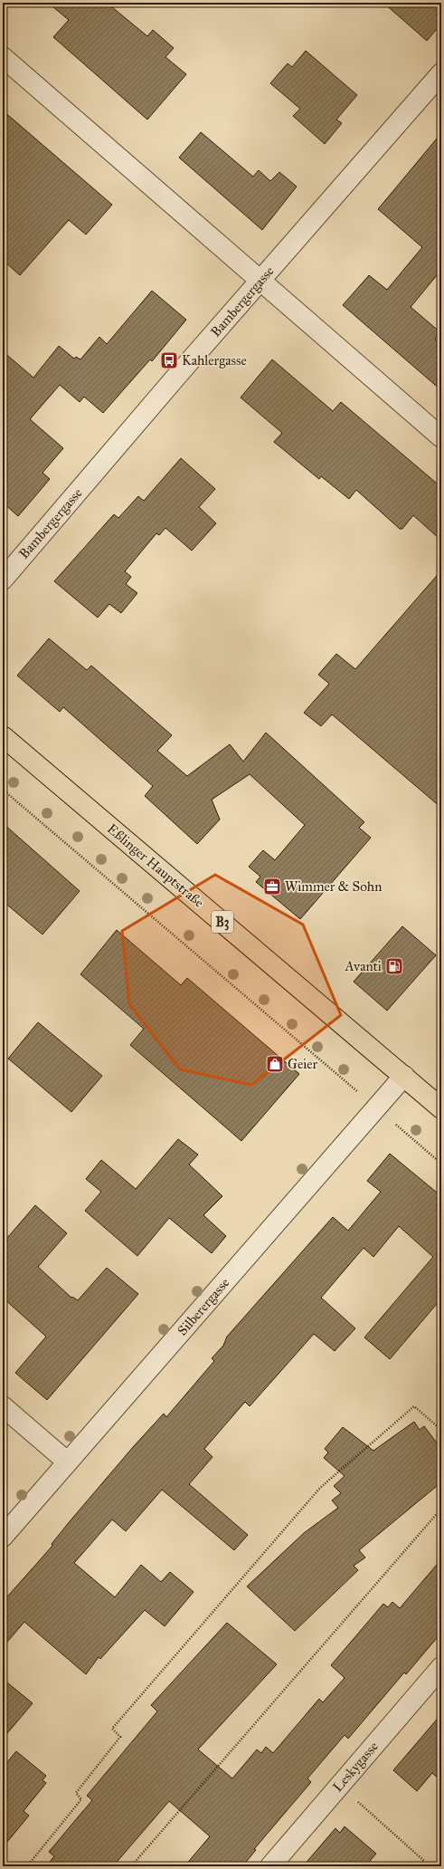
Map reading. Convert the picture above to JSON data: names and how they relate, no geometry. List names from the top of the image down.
{
  "streets": {
    "main road": ["Eßlinger Hauptstraße", "B3"],
    "street": ["Bambergergasse", "Silberergasse", "Leskygasse"]
  },
  "crossings": [
    ["Eßlinger Hauptstraße", "Silberergasse"]
  ],
  "places": {
    "bus stop": ["Kahlergasse"],
    "office": ["Wimmer & Sohn"],
    "fuel station": ["Avanti"],
    "shop": ["Geier"]
  }
}
